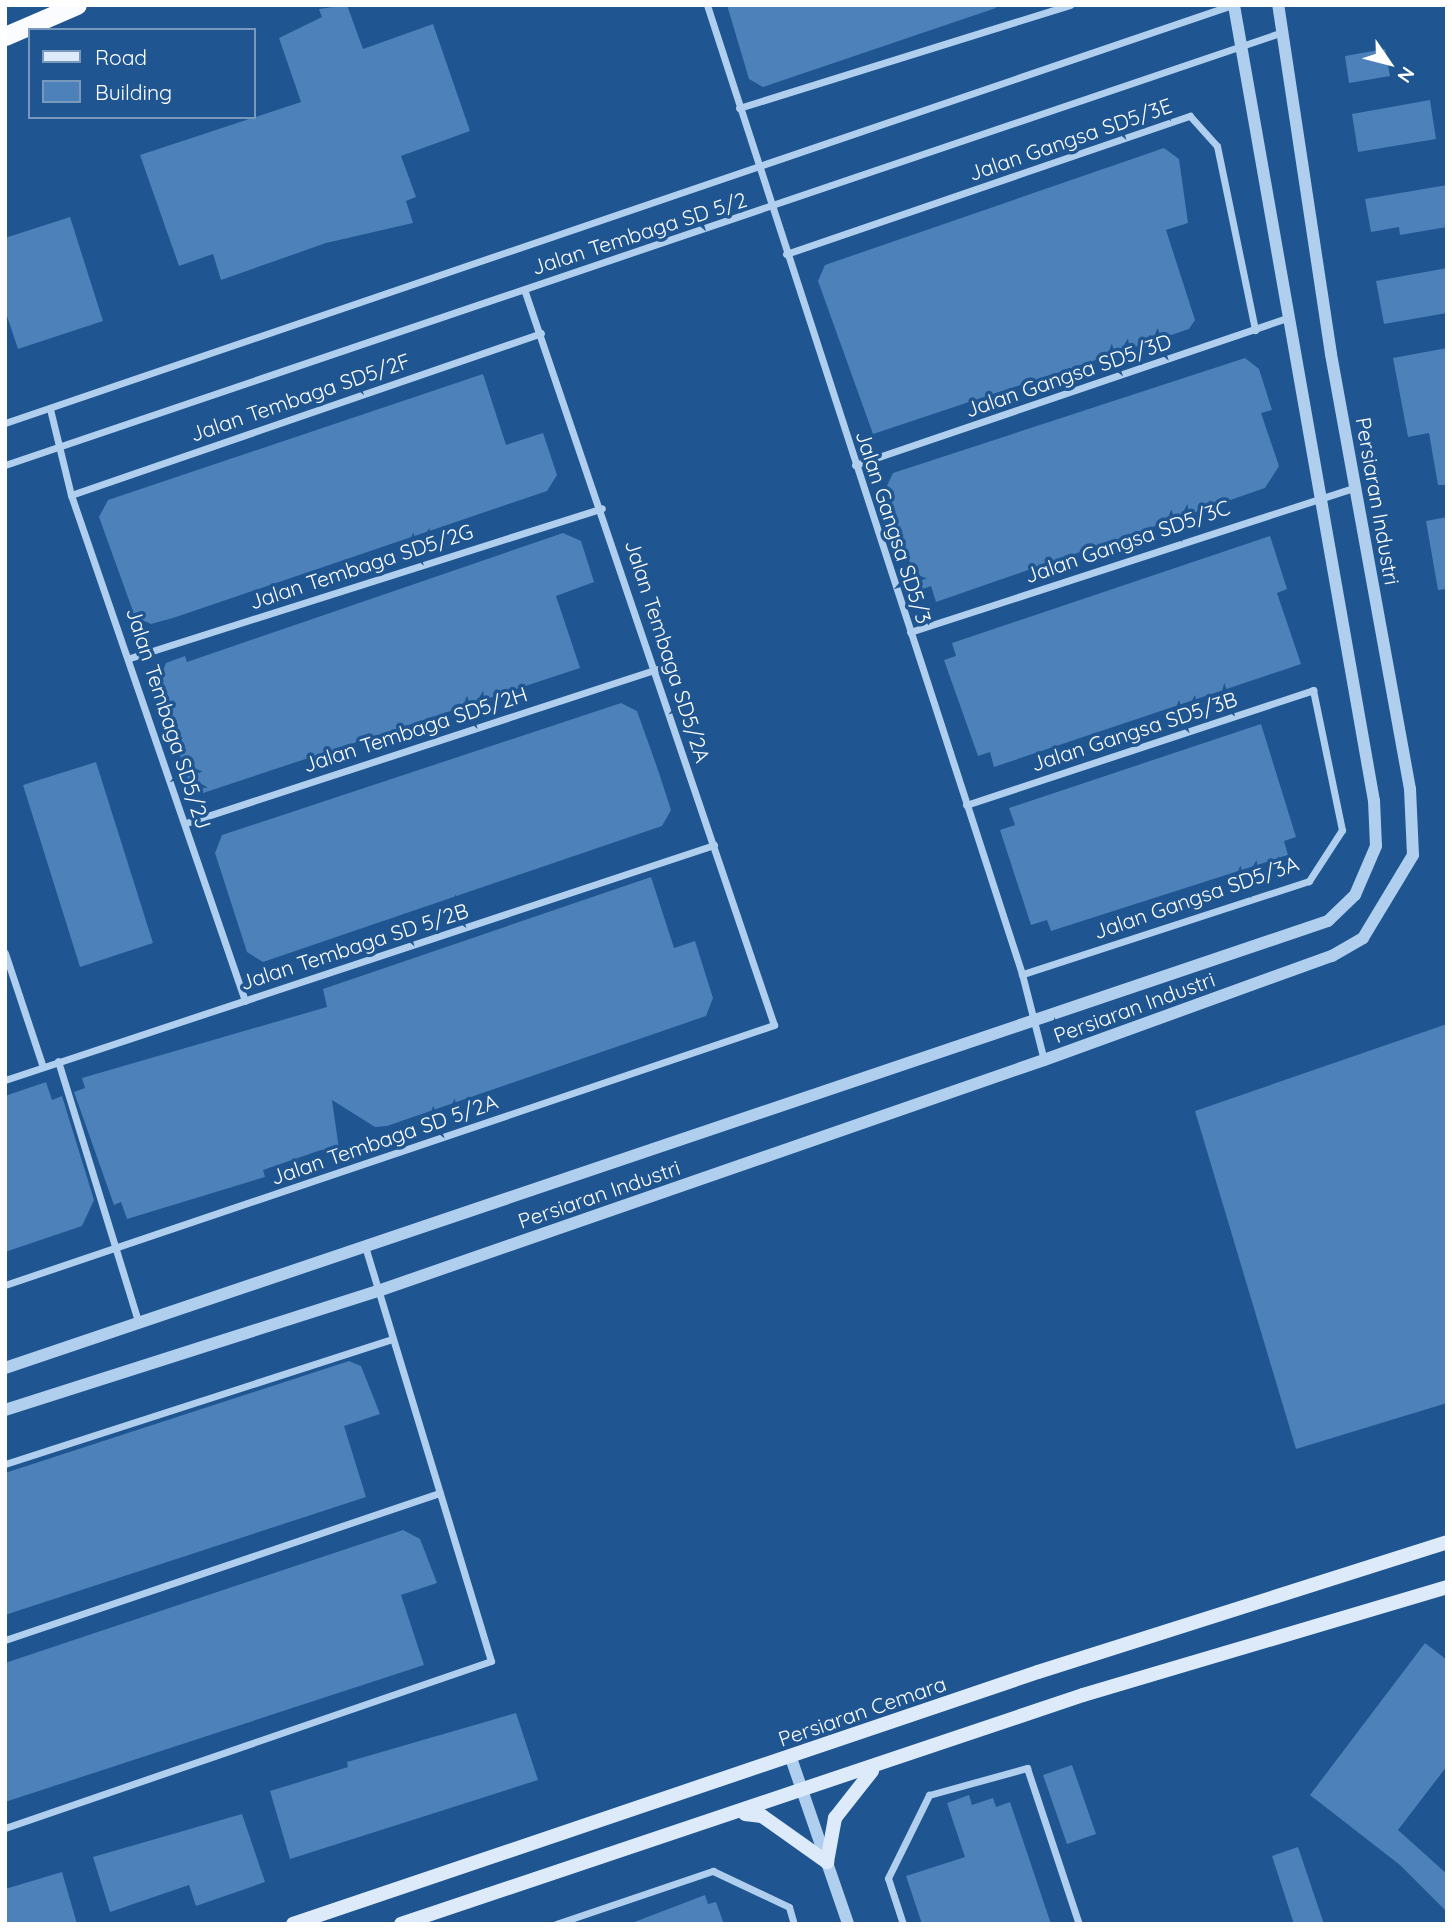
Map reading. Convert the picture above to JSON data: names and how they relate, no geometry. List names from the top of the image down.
{
  "streets": {
    "main road": ["Persiaran Cemara"],
    "street": [
      "Jalan Gangsa SD5/3E",
      "Jalan Tembaga SD 5/2",
      "Jalan Gangsa SD5/3D",
      "Jalan Tembaga SD5/2F",
      "Persiaran Industri",
      "Jalan Gangsa SD5/3",
      "Jalan Gangsa SD5/3C",
      "Jalan Tembaga SD5/2G",
      "Jalan Tembaga SD5/2A",
      "Jalan Tembaga SD5/2J",
      "Jalan Tembaga SD5/2H",
      "Jalan Gangsa SD5/3B",
      "Jalan Gangsa SD5/3A",
      "Jalan Tembaga SD 5/2B",
      "Jalan Tembaga SD 5/2A"
    ]
  },
  "crossings": [
    ["Jalan Gangsa SD5/3E", "Jalan Gangsa SD5/3D"],
    ["Jalan Gangsa SD5/3E", "Jalan Gangsa SD5/3"],
    ["Jalan Tembaga SD 5/2", "Persiaran Industri"],
    ["Jalan Tembaga SD 5/2", "Jalan Gangsa SD5/3"],
    ["Jalan Tembaga SD 5/2", "Jalan Tembaga SD5/2A"],
    ["Jalan Tembaga SD 5/2", "Jalan Tembaga SD5/2J"],
    ["Jalan Gangsa SD5/3D", "Persiaran Industri"],
    ["Jalan Gangsa SD5/3D", "Jalan Gangsa SD5/3"],
    ["Jalan Tembaga SD5/2F", "Jalan Tembaga SD5/2A"],
    ["Jalan Tembaga SD5/2F", "Jalan Tembaga SD5/2J"],
    ["Persiaran Industri", "Jalan Gangsa SD5/3"],
    ["Persiaran Industri", "Jalan Gangsa SD5/3C"],
    ["Jalan Gangsa SD5/3", "Jalan Gangsa SD5/3C"],
    ["Jalan Gangsa SD5/3", "Jalan Gangsa SD5/3B"],
    ["Jalan Gangsa SD5/3", "Jalan Gangsa SD5/3A"],
    ["Jalan Tembaga SD5/2G", "Jalan Tembaga SD5/2A"],
    ["Jalan Tembaga SD5/2G", "Jalan Tembaga SD5/2J"],
    ["Jalan Tembaga SD5/2A", "Jalan Tembaga SD5/2H"],
    ["Jalan Tembaga SD5/2A", "Jalan Tembaga SD 5/2B"],
    ["Jalan Tembaga SD5/2A", "Jalan Tembaga SD 5/2A"],
    ["Jalan Tembaga SD5/2J", "Jalan Tembaga SD5/2H"],
    ["Jalan Tembaga SD5/2J", "Jalan Tembaga SD 5/2B"],
    ["Jalan Gangsa SD5/3B", "Jalan Gangsa SD5/3A"]
  ],
  "legend": ["Road", "Building"],
  "north": "bottom right"
}
